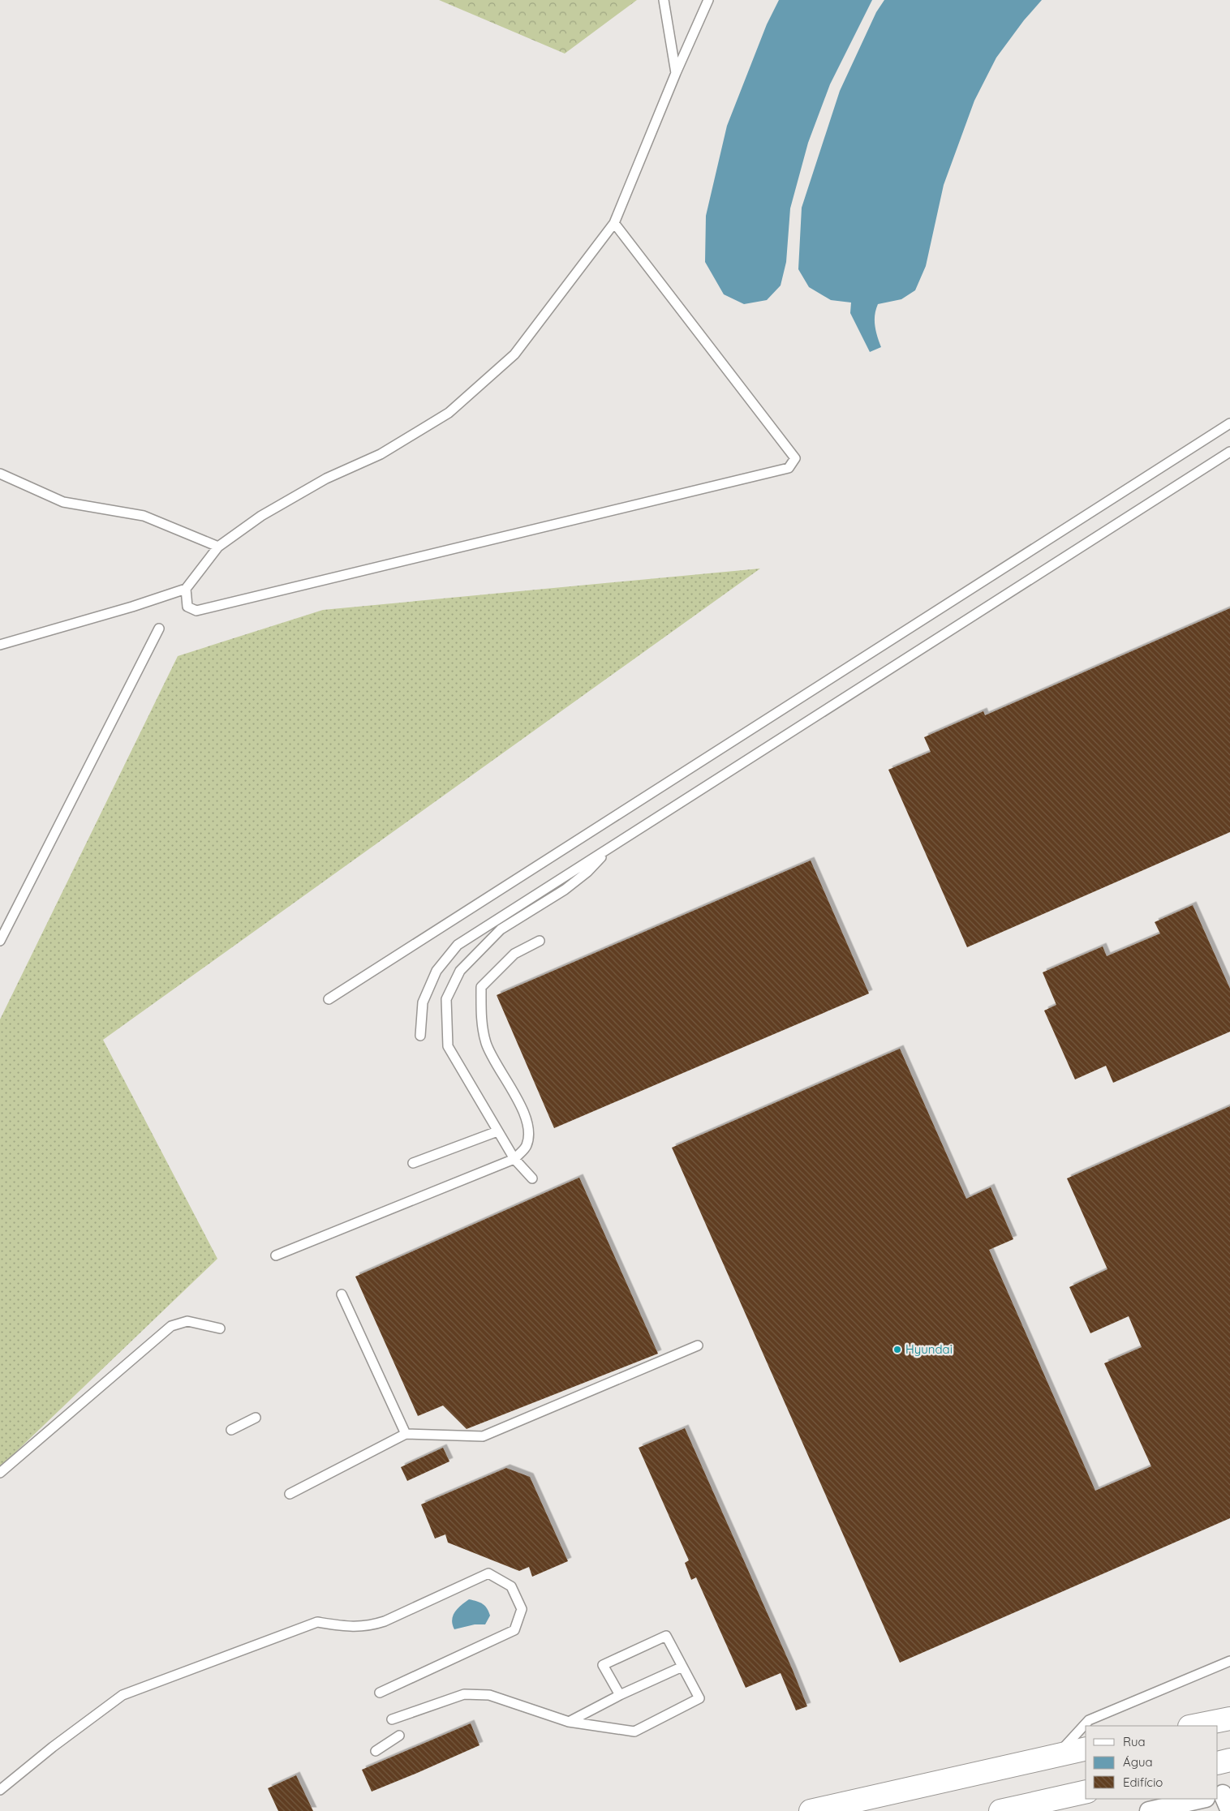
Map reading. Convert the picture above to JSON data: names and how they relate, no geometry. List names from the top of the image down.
{
  "places": ["Hyundai"],
  "legend": ["Rua", "Água", "Edifício"]
}
